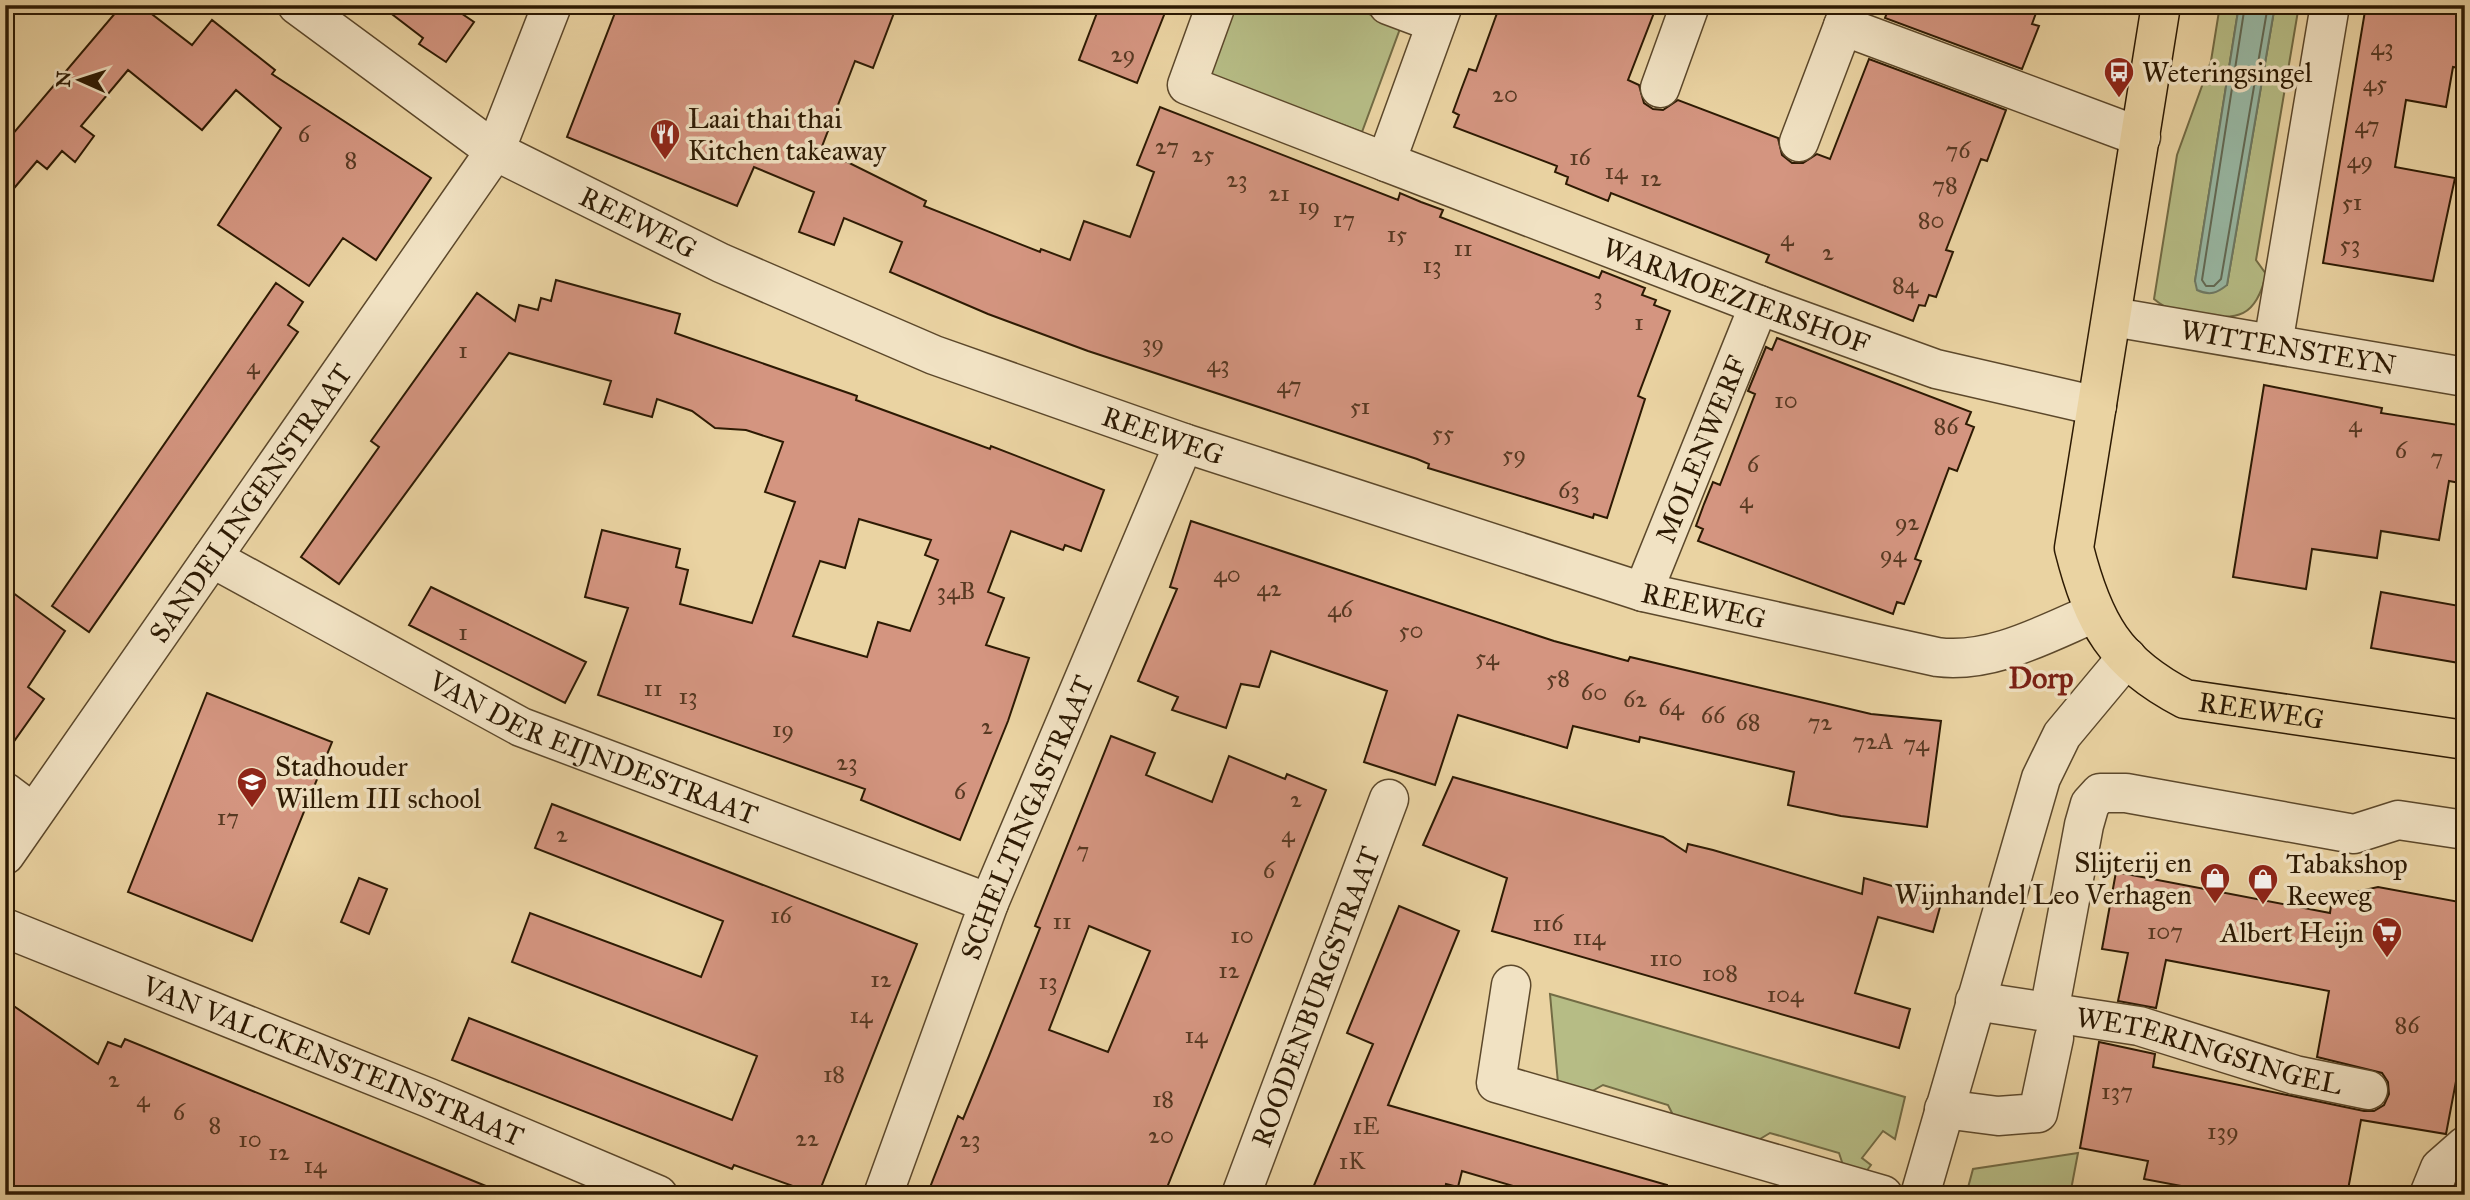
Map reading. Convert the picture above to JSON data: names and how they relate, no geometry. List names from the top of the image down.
{
  "streets": {
    "main road": ["REEWEG"],
    "street": [
      "WARMOEZIERSHOF",
      "WITTENSTEYN",
      "MOLENWERF",
      "SANDELINGENSTRAAT",
      "VAN DER EIJNDESTRAAT",
      "SCHELTINGASTRAAT",
      "ROODENBURGSTRAAT",
      "WETERINGSINGEL",
      "VAN VALCKENSTEINSTRAAT"
    ]
  },
  "crossings": [
    ["REEWEG", "WARMOEZIERSHOF"],
    ["REEWEG", "MOLENWERF"],
    ["REEWEG", "SANDELINGENSTRAAT"],
    ["REEWEG", "SCHELTINGASTRAAT"],
    ["WARMOEZIERSHOF", "MOLENWERF"],
    ["SANDELINGENSTRAAT", "VAN DER EIJNDESTRAAT"],
    ["VAN DER EIJNDESTRAAT", "SCHELTINGASTRAAT"]
  ],
  "districts": ["Dorp"],
  "places": {
    "bus stop": ["Weteringsingel"],
    "restaurant": ["Laai thai thai Kitchen takeaway"],
    "school or university": ["Stadhouder Willem III school"],
    "shop": ["Slijterij en Wijnhandel Leo Verhagen", "Tabakshop Reeweg"],
    "supermarket": ["Albert Heijn"]
  },
  "house_numbers": [
    "43",
    "29",
    "45",
    "20",
    "47",
    "6",
    "27",
    "76",
    "25",
    "16",
    "8",
    "49",
    "14",
    "12",
    "23",
    "78",
    "21",
    "51",
    "19",
    "17",
    "80",
    "15",
    "4",
    "53",
    "11",
    "2",
    "13",
    "84",
    "3",
    "1",
    "39",
    "1",
    "43",
    "4",
    "47",
    "10",
    "51",
    "4",
    "86",
    "55",
    "6",
    "59",
    "7",
    "6",
    "63",
    "4",
    "92",
    "94",
    "40",
    "42",
    "34B",
    "46",
    "50",
    "1",
    "54",
    "58",
    "11",
    "60",
    "13",
    "62",
    "64",
    "66",
    "68",
    "72",
    "2",
    "19",
    "72A",
    "74",
    "23",
    "6",
    "2",
    "17",
    "2",
    "4",
    "7",
    "6",
    "16",
    "11",
    "116",
    "107",
    "10",
    "114",
    "110",
    "12",
    "108",
    "12",
    "13",
    "104",
    "14",
    "86",
    "14",
    "18",
    "2",
    "137",
    "4",
    "18",
    "6",
    "8",
    "1E",
    "139",
    "20",
    "22",
    "10",
    "23",
    "12",
    "1K",
    "14"
  ],
  "north": "left"
}
